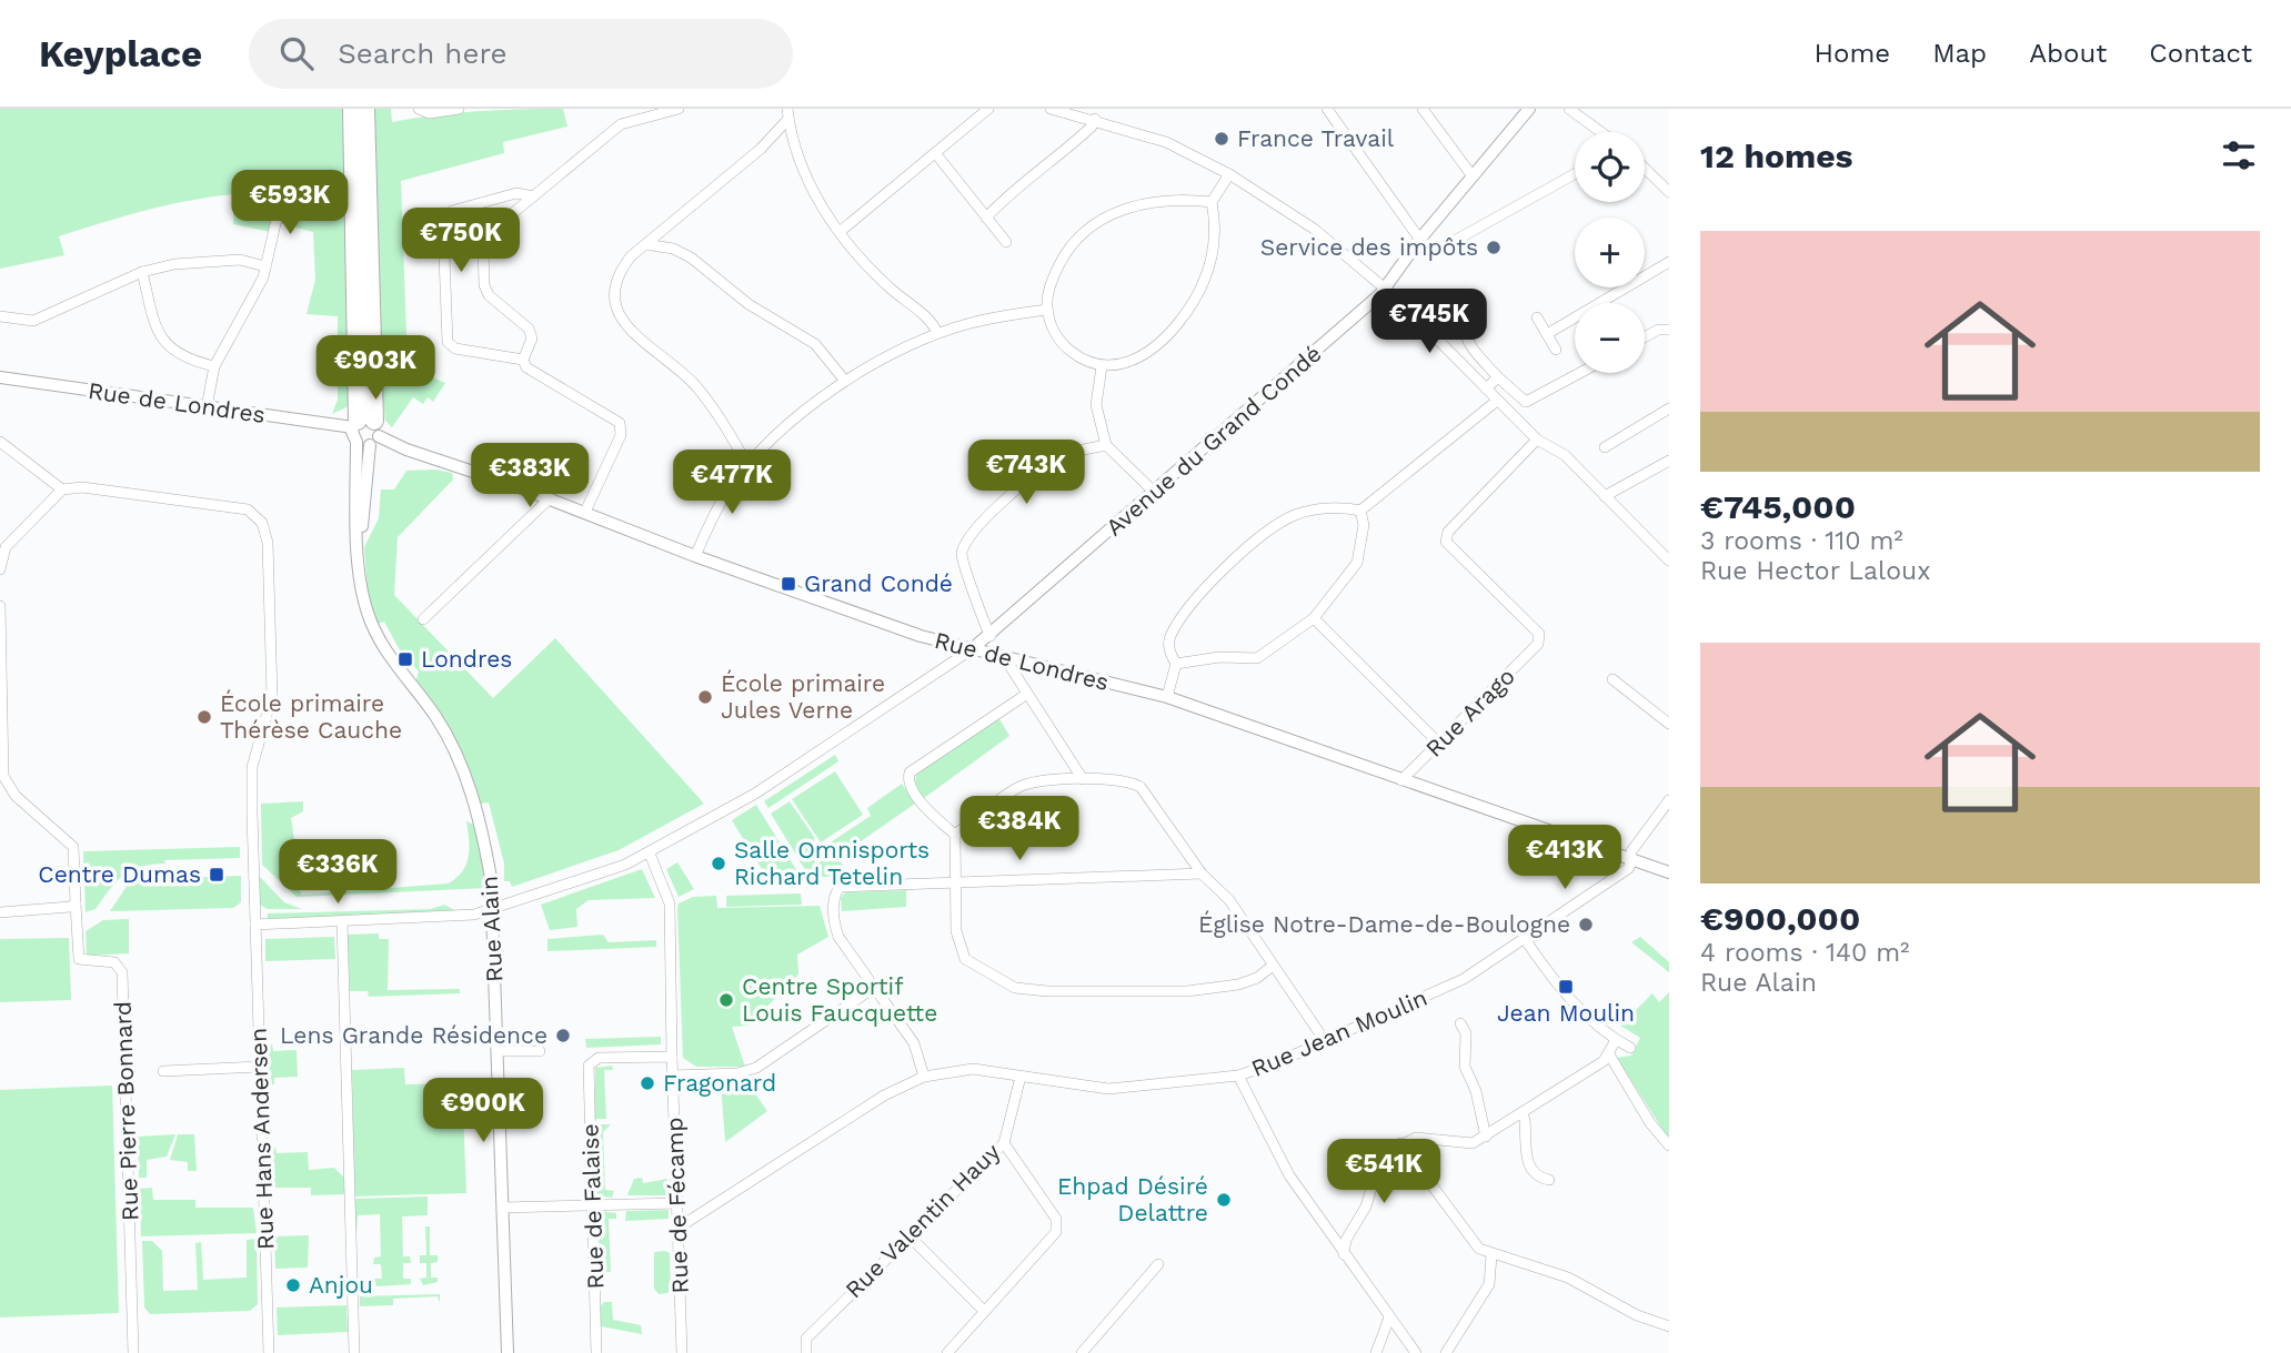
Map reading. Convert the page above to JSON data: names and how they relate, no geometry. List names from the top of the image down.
{
  "streets": {
    "street": [
      "Rue de Londres",
      "Avenue du Grand Condé",
      "Rue Arago",
      "Rue Alain",
      "Rue Jean Moulin",
      "Rue Pierre Bonnard",
      "Rue Hans Andersen",
      "Rue de Fécamp",
      "Rue de Falaise",
      "Rue Valentin Hauy"
    ]
  },
  "crossings": [
    ["Rue de Londres", "Avenue du Grand Condé"],
    ["Rue de Londres", "Rue Arago"],
    ["Rue de Londres", "Rue Alain"],
    ["Rue de Londres", "Rue Jean Moulin"],
    ["Rue Jean Moulin", "Rue de Fécamp"],
    ["Rue Jean Moulin", "Rue Valentin Hauy"],
    ["Rue de Fécamp", "Rue de Falaise"]
  ],
  "places": {
    "other": [
      "France Travail",
      "Service des impôts",
      "École primaire Jules Verne",
      "École primaire Thérèse Cauche",
      "Salle Omnisports Richard Tetelin",
      "Église Notre-Dame-de-Boulogne",
      "Centre Sportif Louis Faucquette",
      "Lens Grande Résidence",
      "Fragonard",
      "Ehpad Désiré Delattre",
      "Anjou"
    ],
    "transit": [
      "Grand Condé",
      "Londres",
      "Centre Dumas",
      "Jean Moulin"
    ]
  },
  "page": {
    "header": "Keyplace",
    "search": "Search here",
    "nav": [
      "Home",
      "Map",
      "About",
      "Contact"
    ],
    "heading": "12 homes",
    "map_buttons": ["+", "−"],
    "price": [
      "€593K",
      "€750K",
      "€745K",
      "€903K",
      "€743K",
      "€383K",
      "€477K",
      "€384K",
      "€413K",
      "€336K",
      "€900K",
      "€541K"
    ],
    "list": [
      {
        "name": "€745,000",
        "note": "3 rooms · 110 m² · Rue Hector Laloux"
      },
      {
        "name": "€900,000",
        "note": "4 rooms · 140 m² · Rue Alain"
      }
    ]
  }
}
